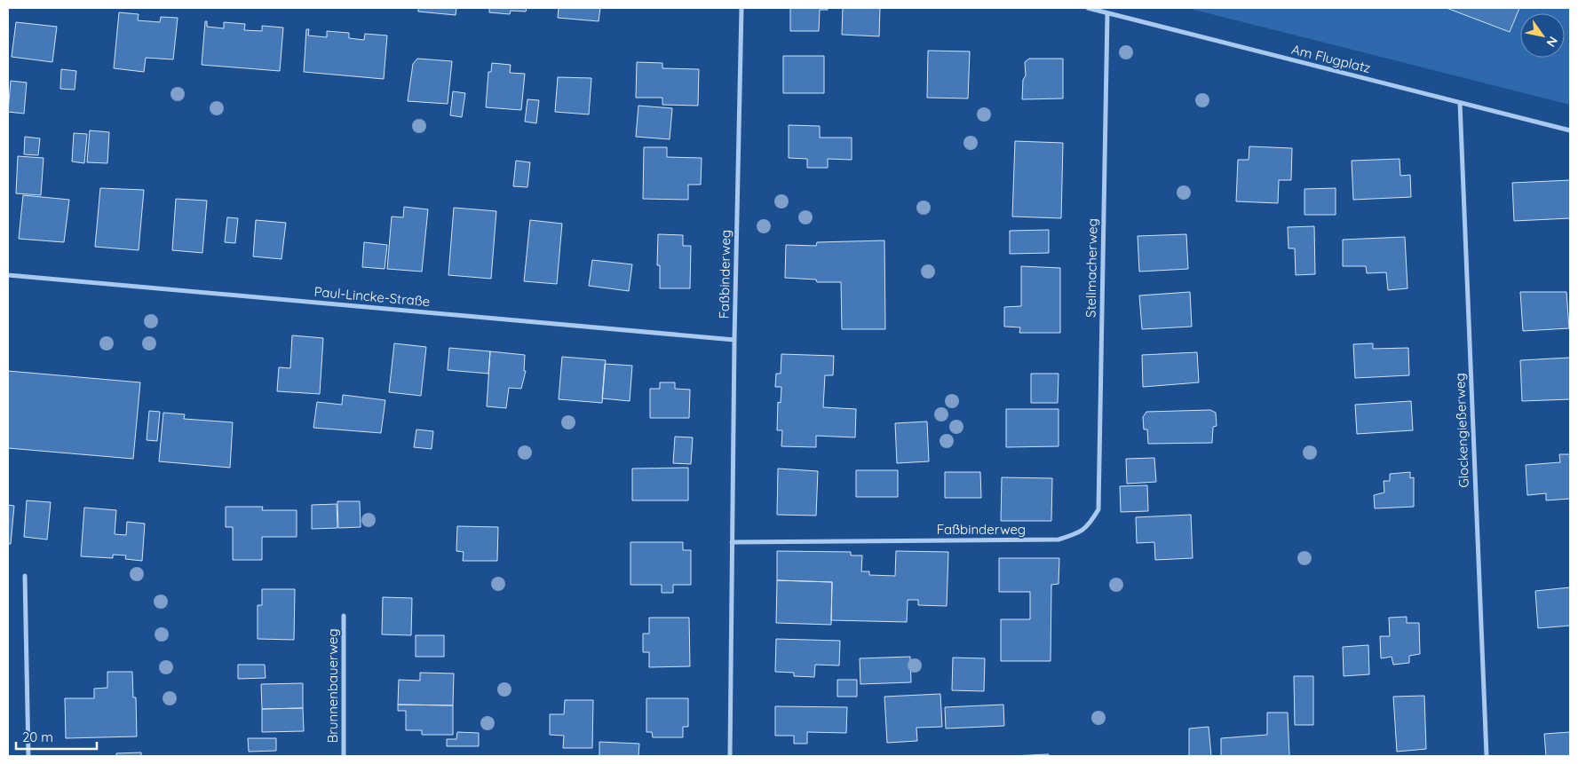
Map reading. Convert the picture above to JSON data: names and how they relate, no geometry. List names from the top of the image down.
{
  "streets": {
    "street": [
      "Am Flugplatz",
      "Stellmacherweg",
      "Faßbinderweg",
      "Paul-Lincke-Straße",
      "Glockengießerweg",
      "Brunnenbauerweg"
    ]
  },
  "crossings": [
    ["Am Flugplatz", "Stellmacherweg"],
    ["Am Flugplatz", "Glockengießerweg"],
    ["Stellmacherweg", "Faßbinderweg"],
    ["Faßbinderweg", "Paul-Lincke-Straße"]
  ],
  "scale_bar": "20 m",
  "north": "bottom right"
}
